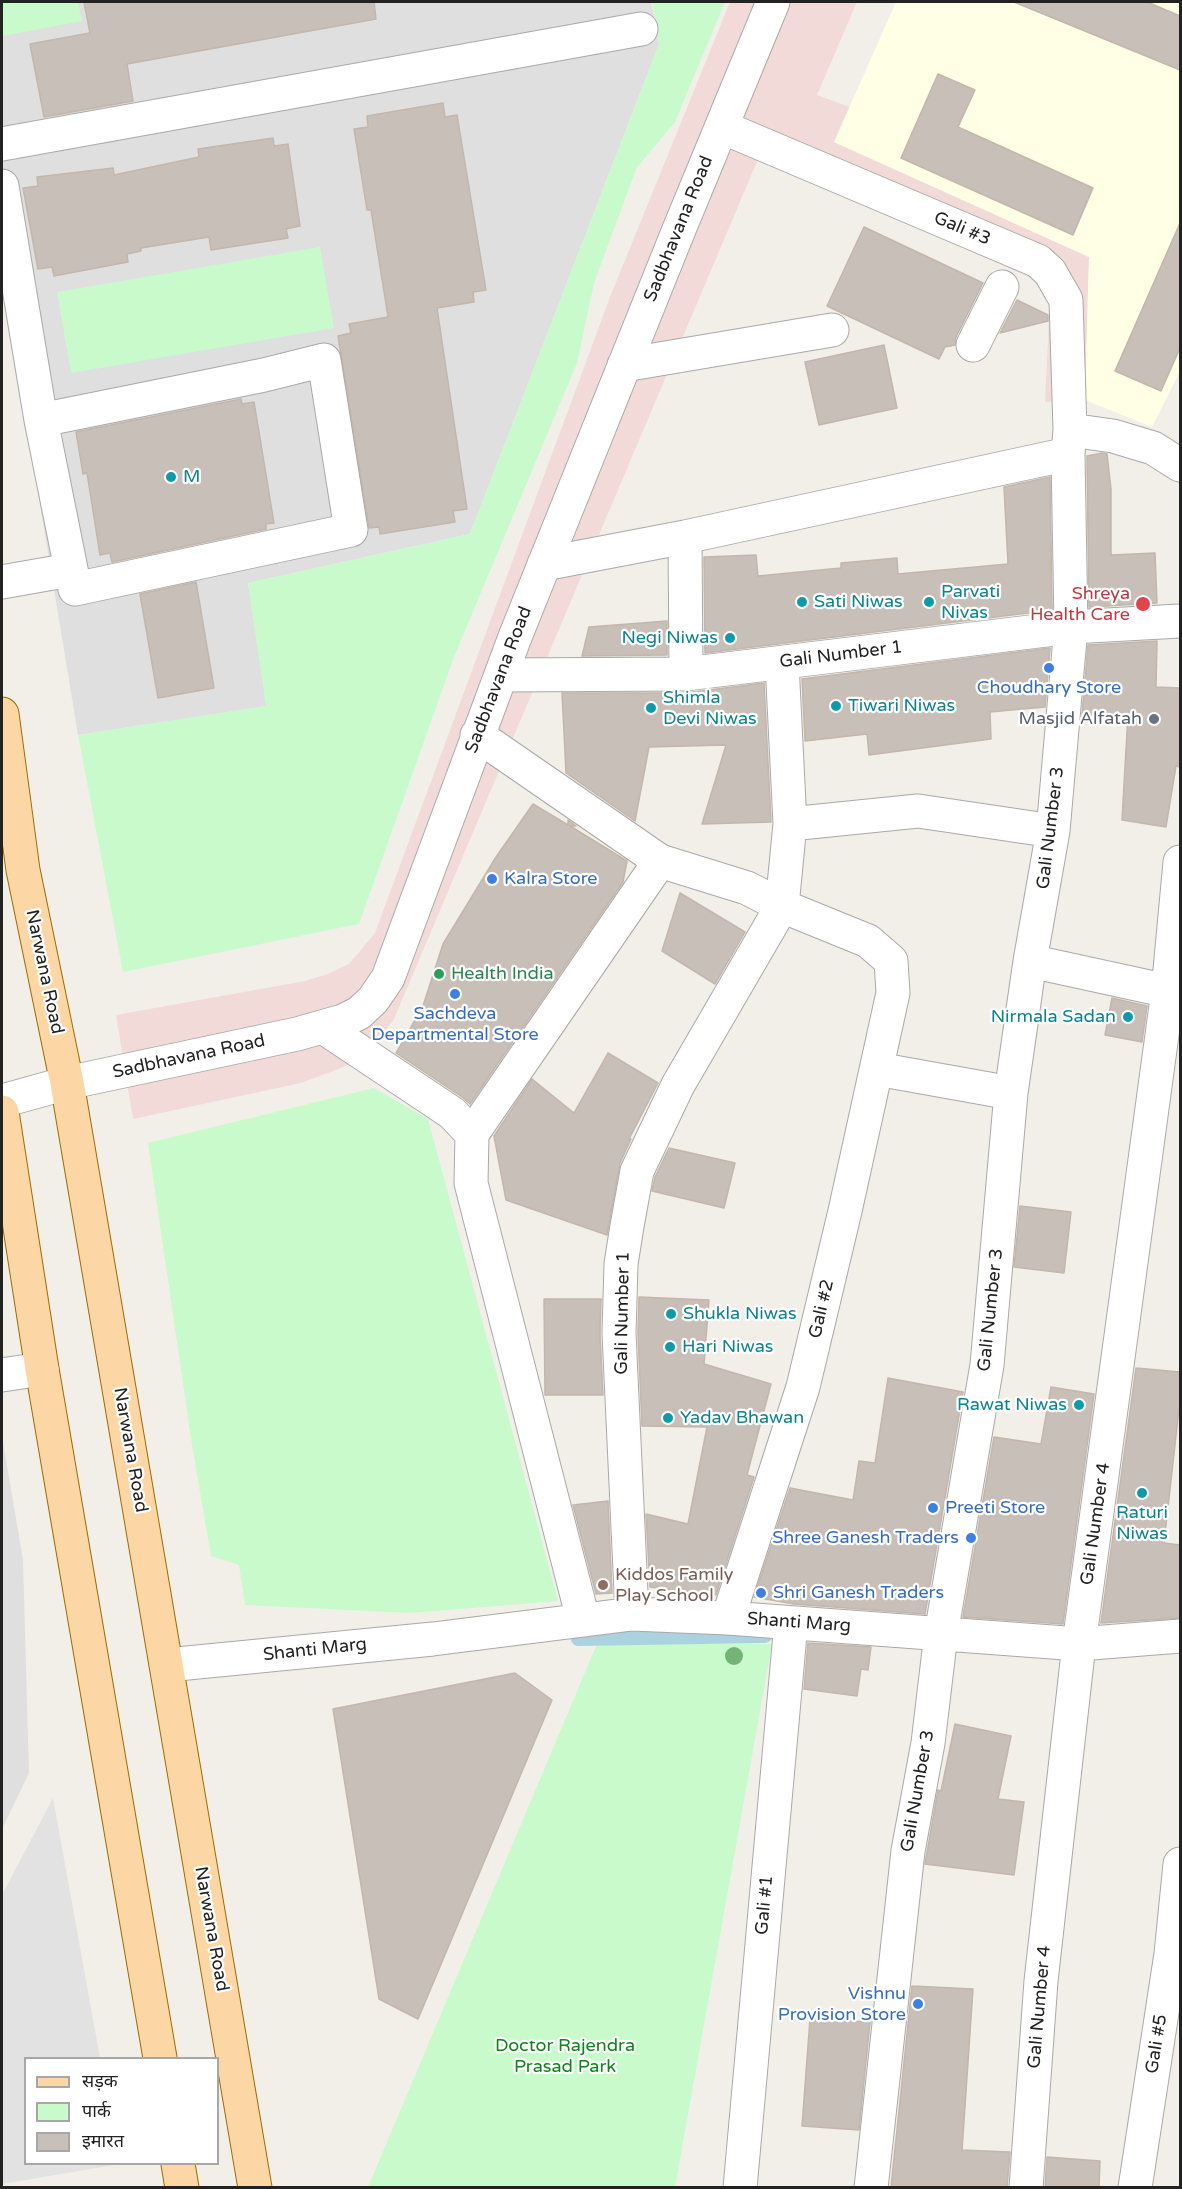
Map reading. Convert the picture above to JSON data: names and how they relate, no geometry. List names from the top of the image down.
{
  "streets": {
    "main road": ["Narwana Road"],
    "street": [
      "Sadbhavana Road",
      "Gali #3",
      "Gali Number 1",
      "Gali Number 3",
      "Gali #2",
      "Gali Number 4",
      "Shanti Marg",
      "Gali #1",
      "Gali #5"
    ]
  },
  "crossings": [
    ["Sadbhavana Road", "Gali #3"],
    ["Sadbhavana Road", "Gali Number 1"],
    ["Sadbhavana Road", "Narwana Road"],
    ["Sadbhavana Road", "Gali #2"],
    ["Gali #3", "Gali Number 3"],
    ["Gali Number 1", "Gali Number 3"],
    ["Gali Number 1", "Gali #2"],
    ["Gali Number 1", "Shanti Marg"],
    ["Gali Number 3", "Shanti Marg"],
    ["Narwana Road", "Shanti Marg"],
    ["Gali #2", "Shanti Marg"],
    ["Gali Number 4", "Shanti Marg"],
    ["Shanti Marg", "Gali #1"]
  ],
  "parks": ["Doctor Rajendra Prasad Park"],
  "places": [
    "M",
    "Sati Niwas",
    "Parvati Nivas",
    "Shreya Health Care",
    "Negi Niwas",
    "Choudhary Store",
    "Tiwari Niwas",
    "Shimla Devi Niwas",
    "Masjid Alfatah",
    "Kalra Store",
    "Health India",
    "Sachdeva Departmental Store",
    "Nirmala Sadan",
    "Shukla Niwas",
    "Hari Niwas",
    "Rawat Niwas",
    "Yadav Bhawan",
    "Raturi Niwas",
    "Preeti Store",
    "Shree Ganesh Traders",
    "Kiddos Family Play School",
    "Shri Ganesh Traders",
    "Vishnu Provision Store"
  ],
  "legend": ["सड़क", "पार्क", "इमारत"]
}
